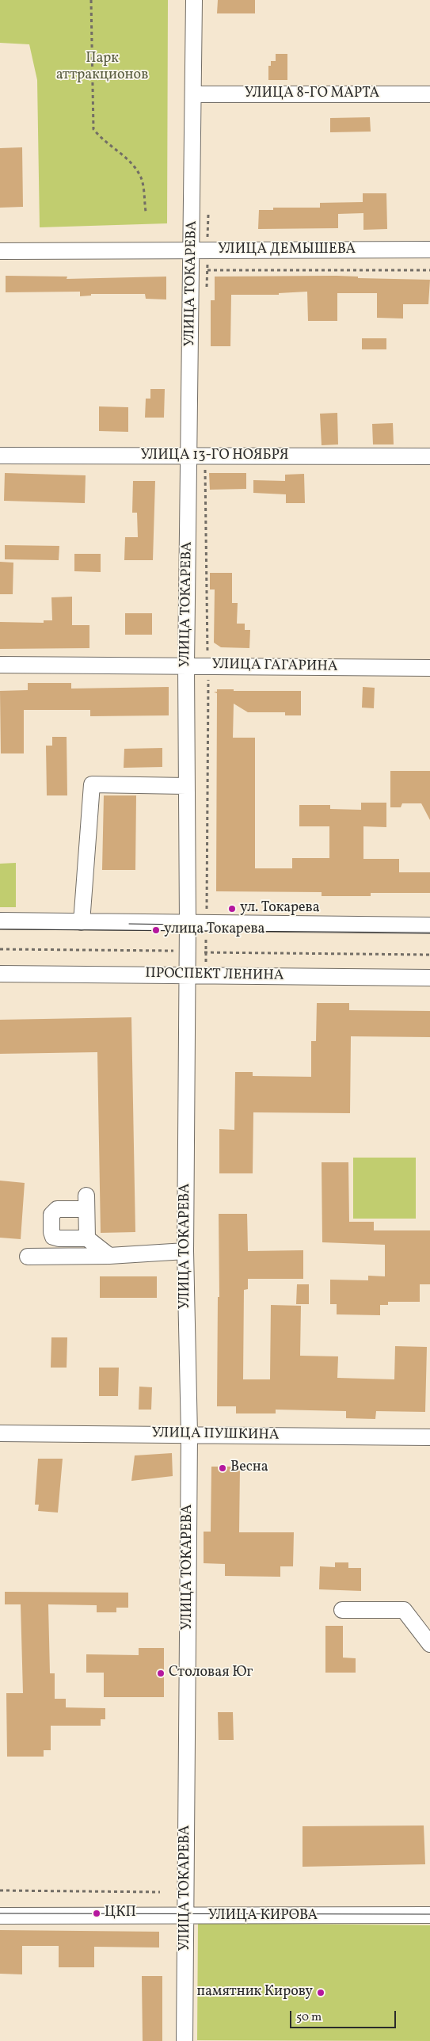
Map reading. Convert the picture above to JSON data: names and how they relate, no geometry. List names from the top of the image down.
{
  "streets": {
    "street": [
      "УЛИЦА 8-ГО МАРТА",
      "УЛИЦА ДЕМЫШЕВА",
      "УЛИЦА ТОКАРЕВА",
      "УЛИЦА 13-ГО НОЯБРЯ",
      "УЛИЦА ГАГАРИНА",
      "ПРОСПЕКТ ЛЕНИНА",
      "УЛИЦА ПУШКИНА",
      "УЛИЦА КИРОВА"
    ]
  },
  "crossings": [
    ["УЛИЦА 8-ГО МАРТА", "УЛИЦА ТОКАРЕВА"],
    ["УЛИЦА ДЕМЫШЕВА", "УЛИЦА ТОКАРЕВА"],
    ["УЛИЦА ТОКАРЕВА", "УЛИЦА 13-ГО НОЯБРЯ"],
    ["УЛИЦА ТОКАРЕВА", "УЛИЦА ГАГАРИНА"],
    ["УЛИЦА ТОКАРЕВА", "ПРОСПЕКТ ЛЕНИНА"],
    ["УЛИЦА ТОКАРЕВА", "УЛИЦА ПУШКИНА"],
    ["УЛИЦА ТОКАРЕВА", "УЛИЦА КИРОВА"]
  ],
  "parks": ["Парк аттракционов"],
  "places": [
    "ул. Токарева",
    "улица Токарева",
    "Весна",
    "Столовая Юг",
    "ЦКП",
    "памятник Кирову"
  ],
  "scale_bar": "50 m"
}
